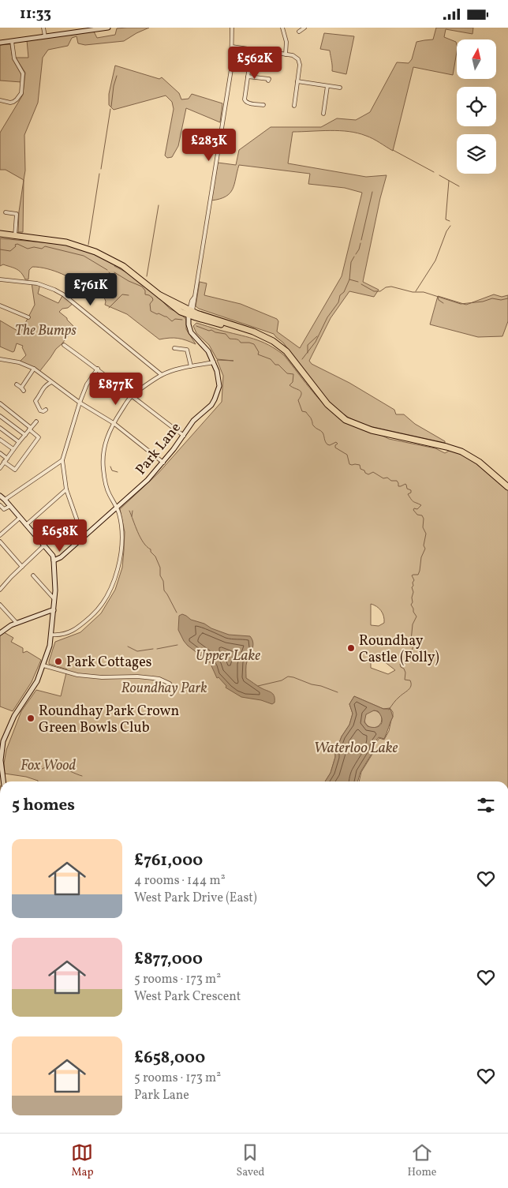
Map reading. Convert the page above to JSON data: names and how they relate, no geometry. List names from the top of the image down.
{
  "streets": {
    "street": ["Park Lane"]
  },
  "water": ["Upper Lake", "Waterloo Lake"],
  "parks": ["The Bumps", "Roundhay Park", "Fox Wood"],
  "places": ["Roundhay Castle (Folly)", "Park Cottages", "Roundhay Park Crown Green Bowls Club"],
  "north": "top",
  "page": {
    "status": "11:33",
    "price": [
      "£562K",
      "£283K",
      "£761K",
      "£877K",
      "£658K"
    ],
    "heading": "5 homes",
    "list": [
      {
        "name": "£761,000",
        "note": "4 rooms · 144 m² · West Park Drive (East)"
      },
      {
        "name": "£877,000",
        "note": "5 rooms · 173 m² · West Park Crescent"
      },
      {
        "name": "£658,000",
        "note": "5 rooms · 173 m² · Park Lane"
      }
    ],
    "tabs": ["Map", "Saved", "Home"]
  }
}
